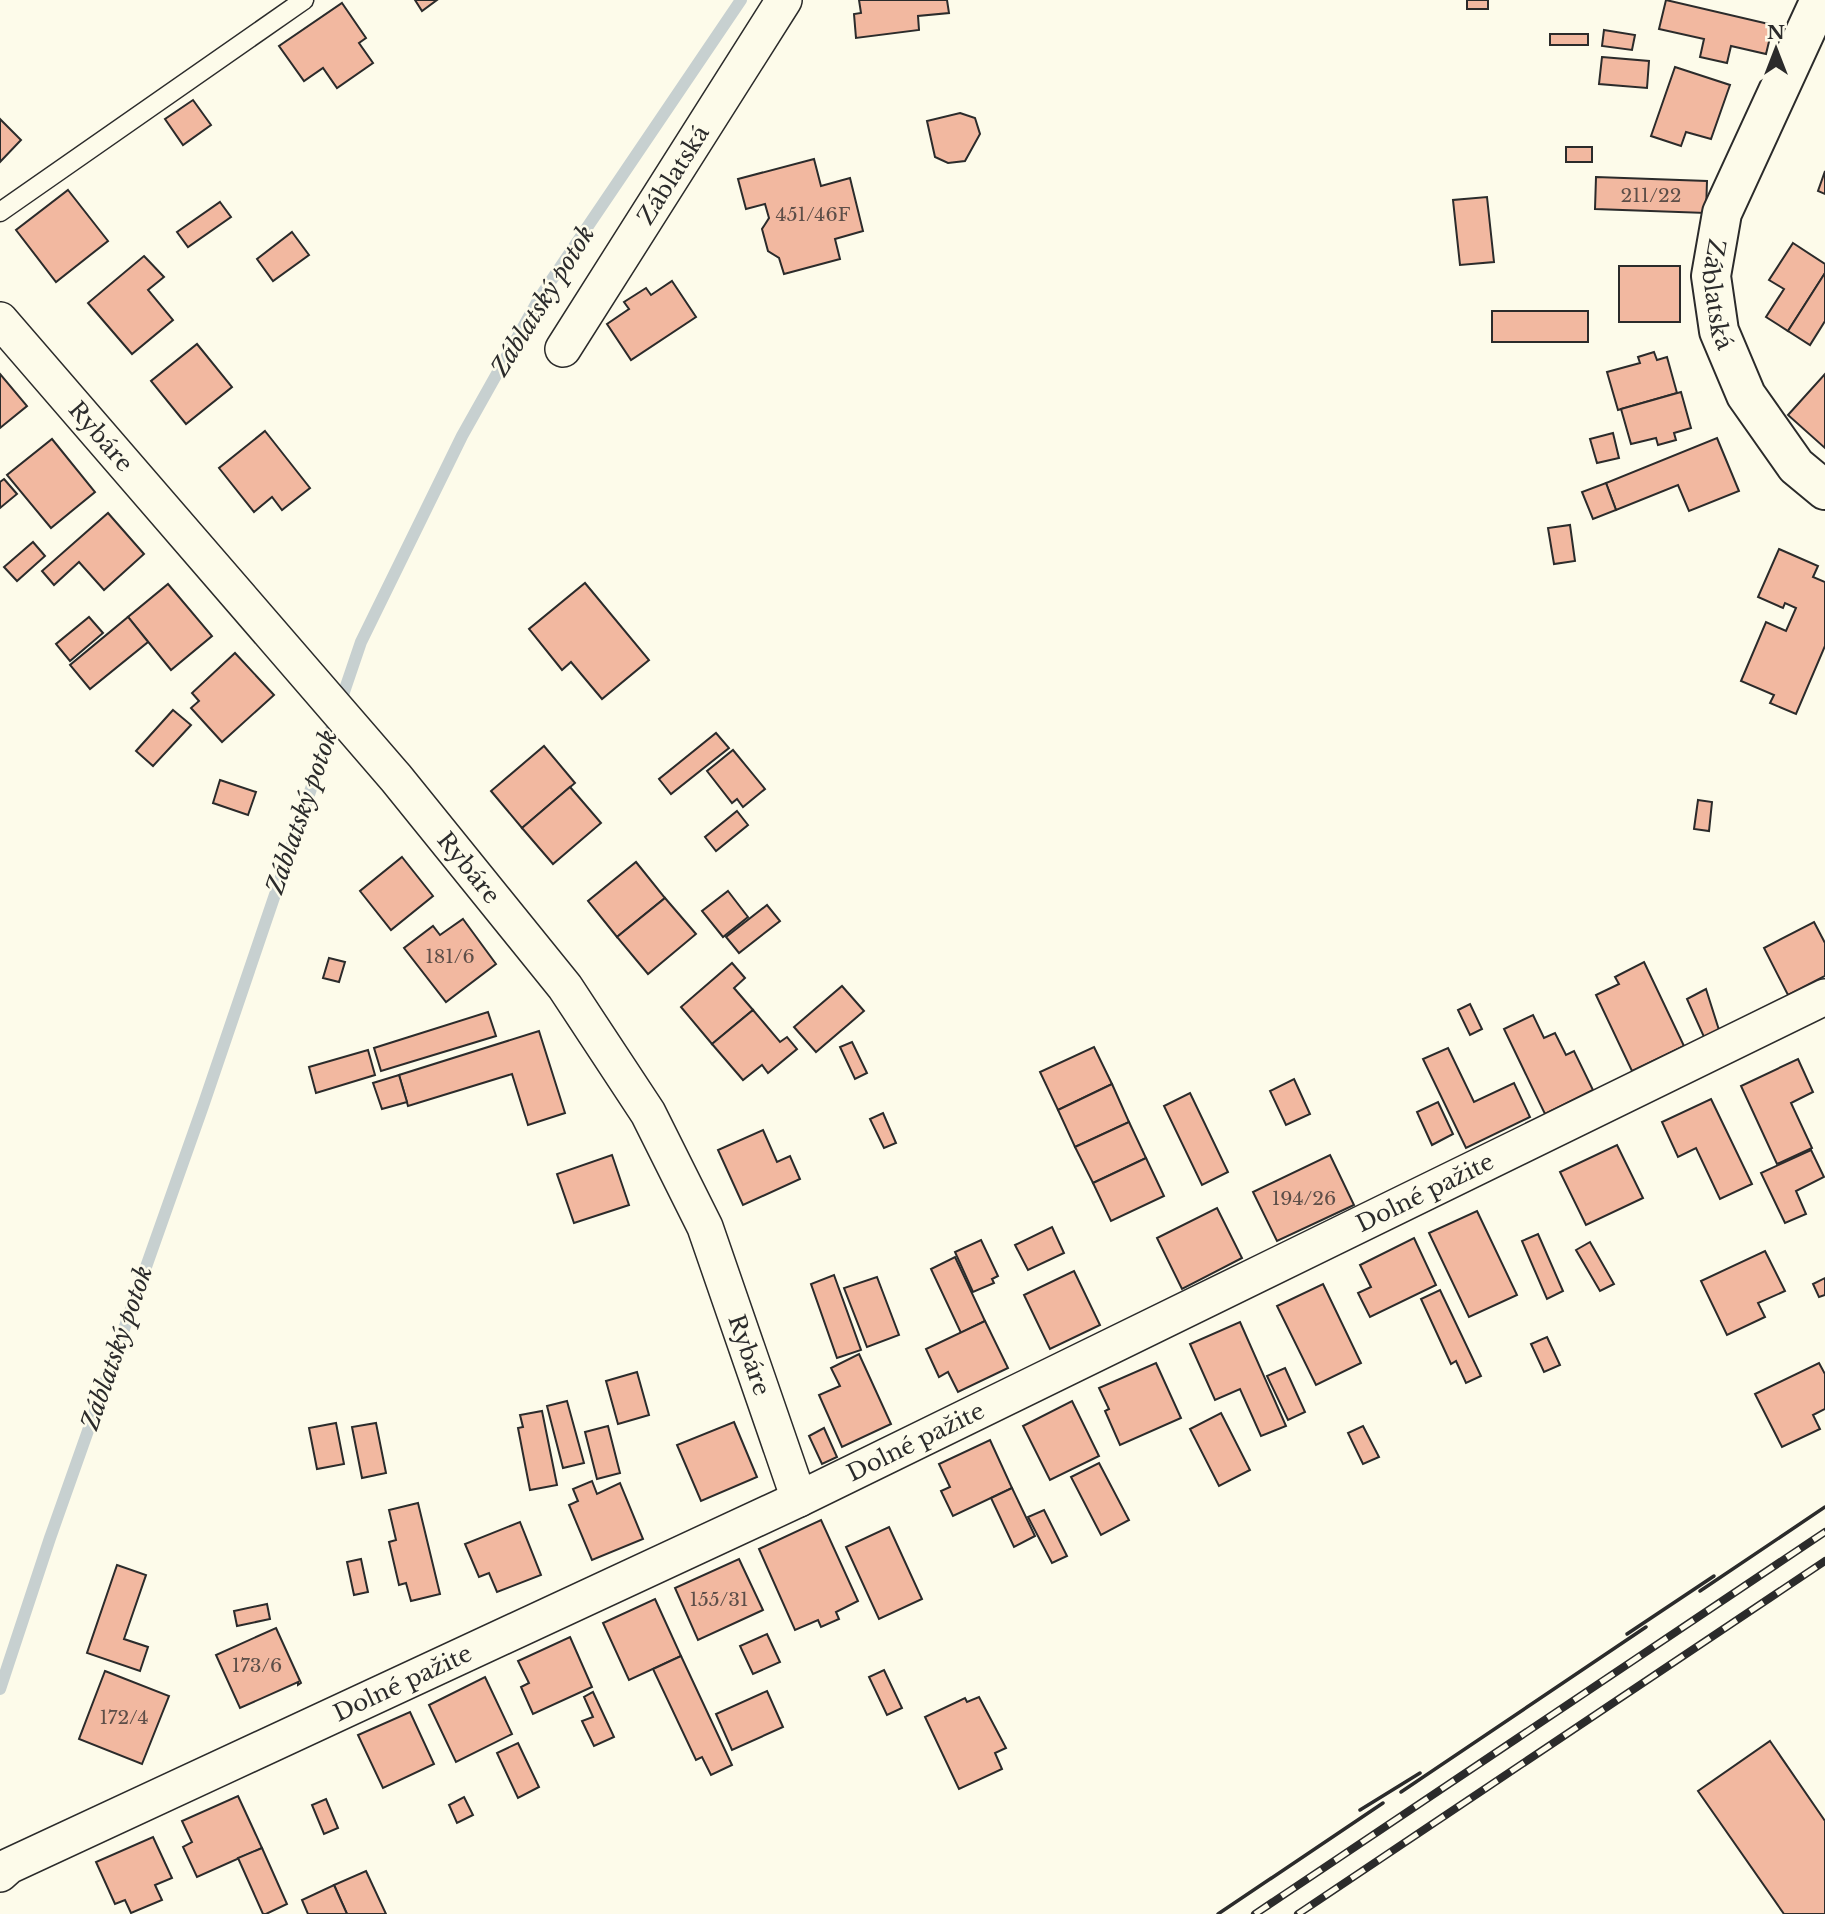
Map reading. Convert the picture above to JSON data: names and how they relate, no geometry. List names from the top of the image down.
{
  "streets": {
    "street": ["Záblatská", "Rybáre", "Dolné pažite"]
  },
  "crossings": [
    ["Rybáre", "Dolné pažite"]
  ],
  "water": ["Záblatský potok"],
  "house_numbers": [
    "211/22",
    "451/46F",
    "181/6",
    "194/26",
    "155/31",
    "173/6",
    "172/4"
  ],
  "north": "top"
}
